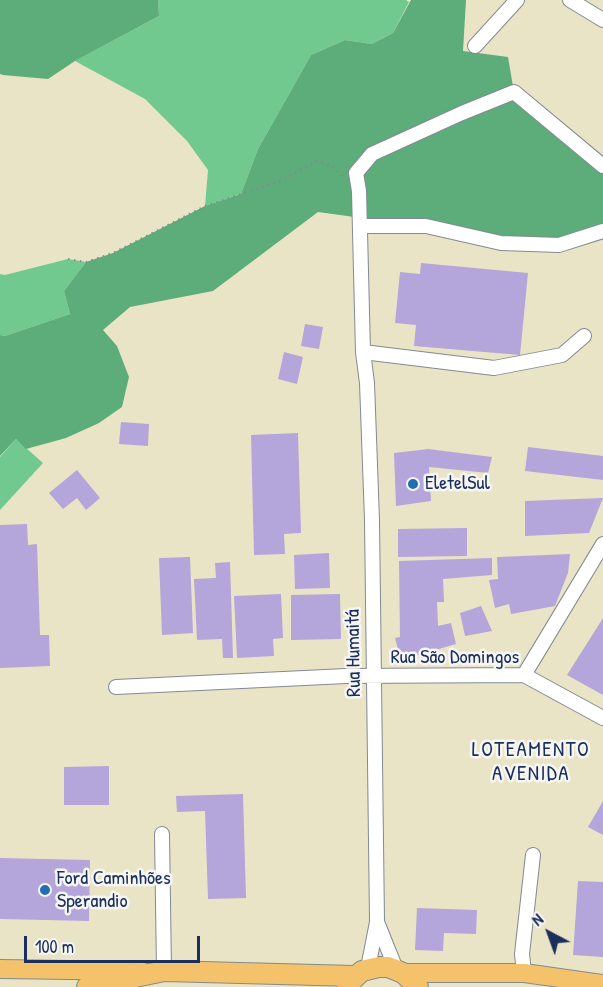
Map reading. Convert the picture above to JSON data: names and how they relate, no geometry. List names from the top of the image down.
{
  "streets": {
    "street": ["Rua Humaitá", "Rua São Domingos"]
  },
  "crossings": [
    ["Rua Humaitá", "Rua São Domingos"]
  ],
  "districts": ["LOTEAMENTO AVENIDA"],
  "places": ["EletelSul", "Ford Caminhões Sperandio"],
  "scale_bar": "100 m",
  "north": "top left"
}
